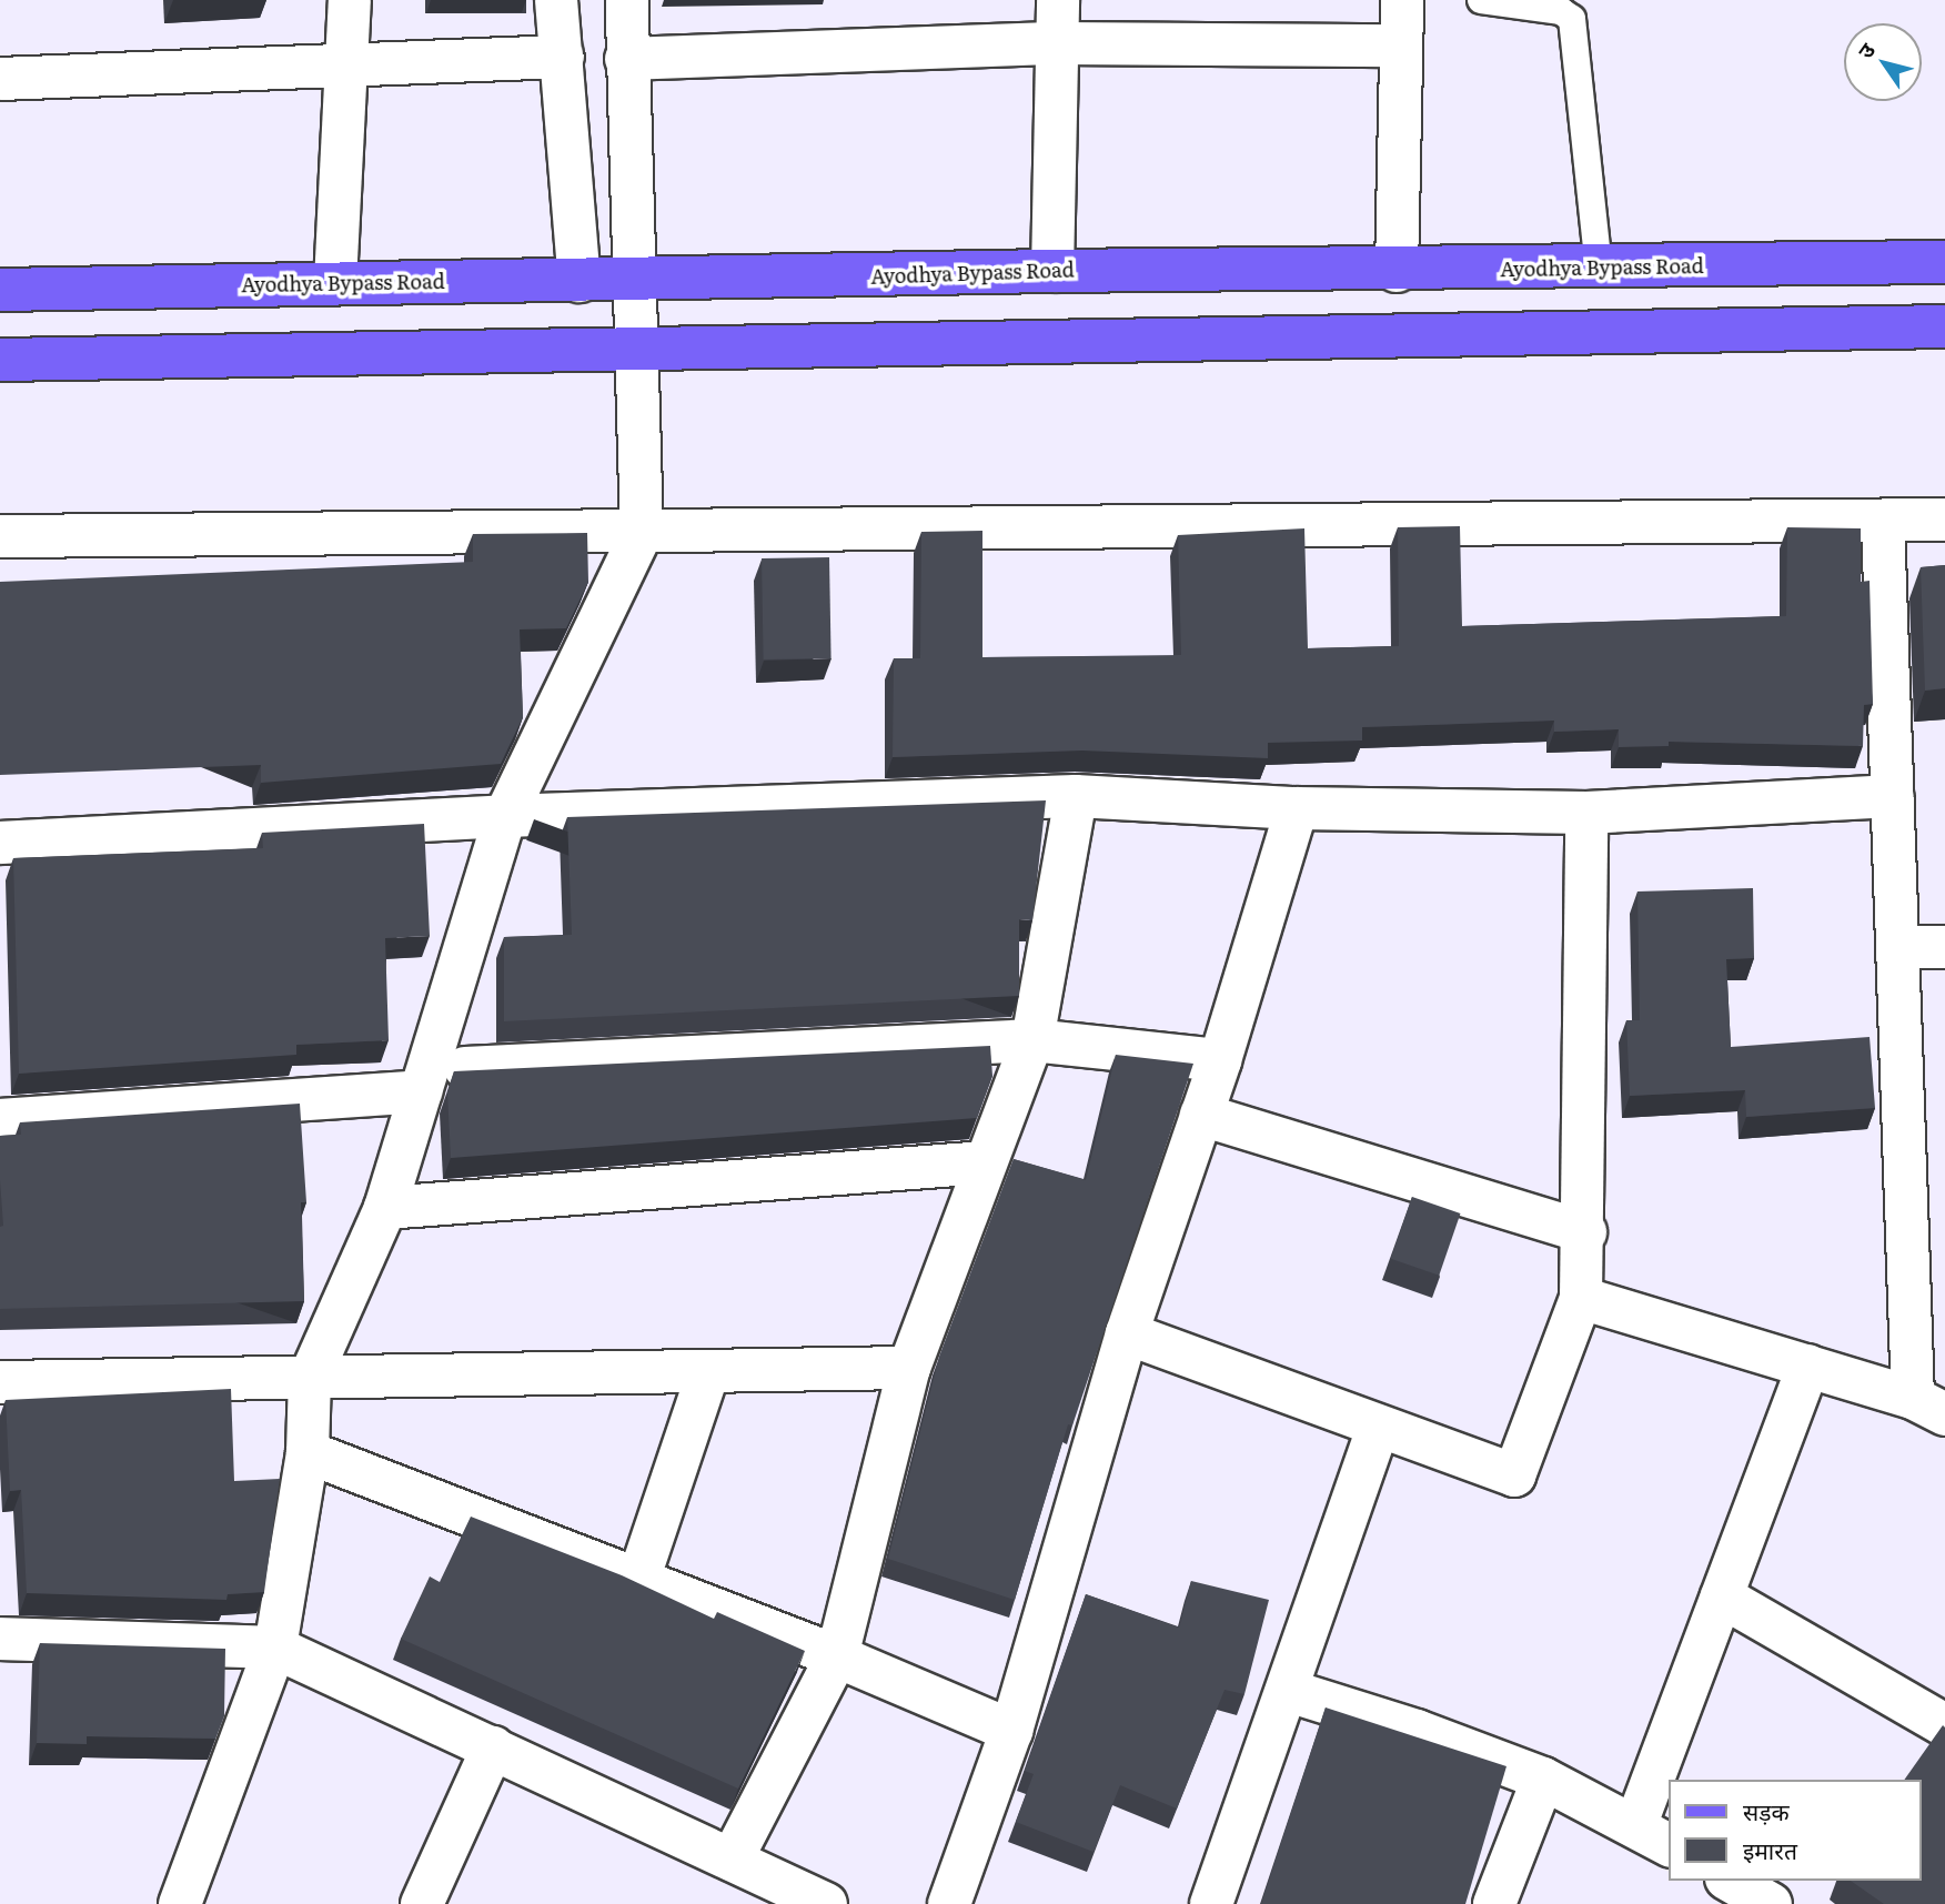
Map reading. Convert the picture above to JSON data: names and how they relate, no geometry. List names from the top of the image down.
{
  "streets": {
    "main road": ["Ayodhya Bypass Road"]
  },
  "legend": ["सड़क", "इमारत"],
  "north": "top left"
}
